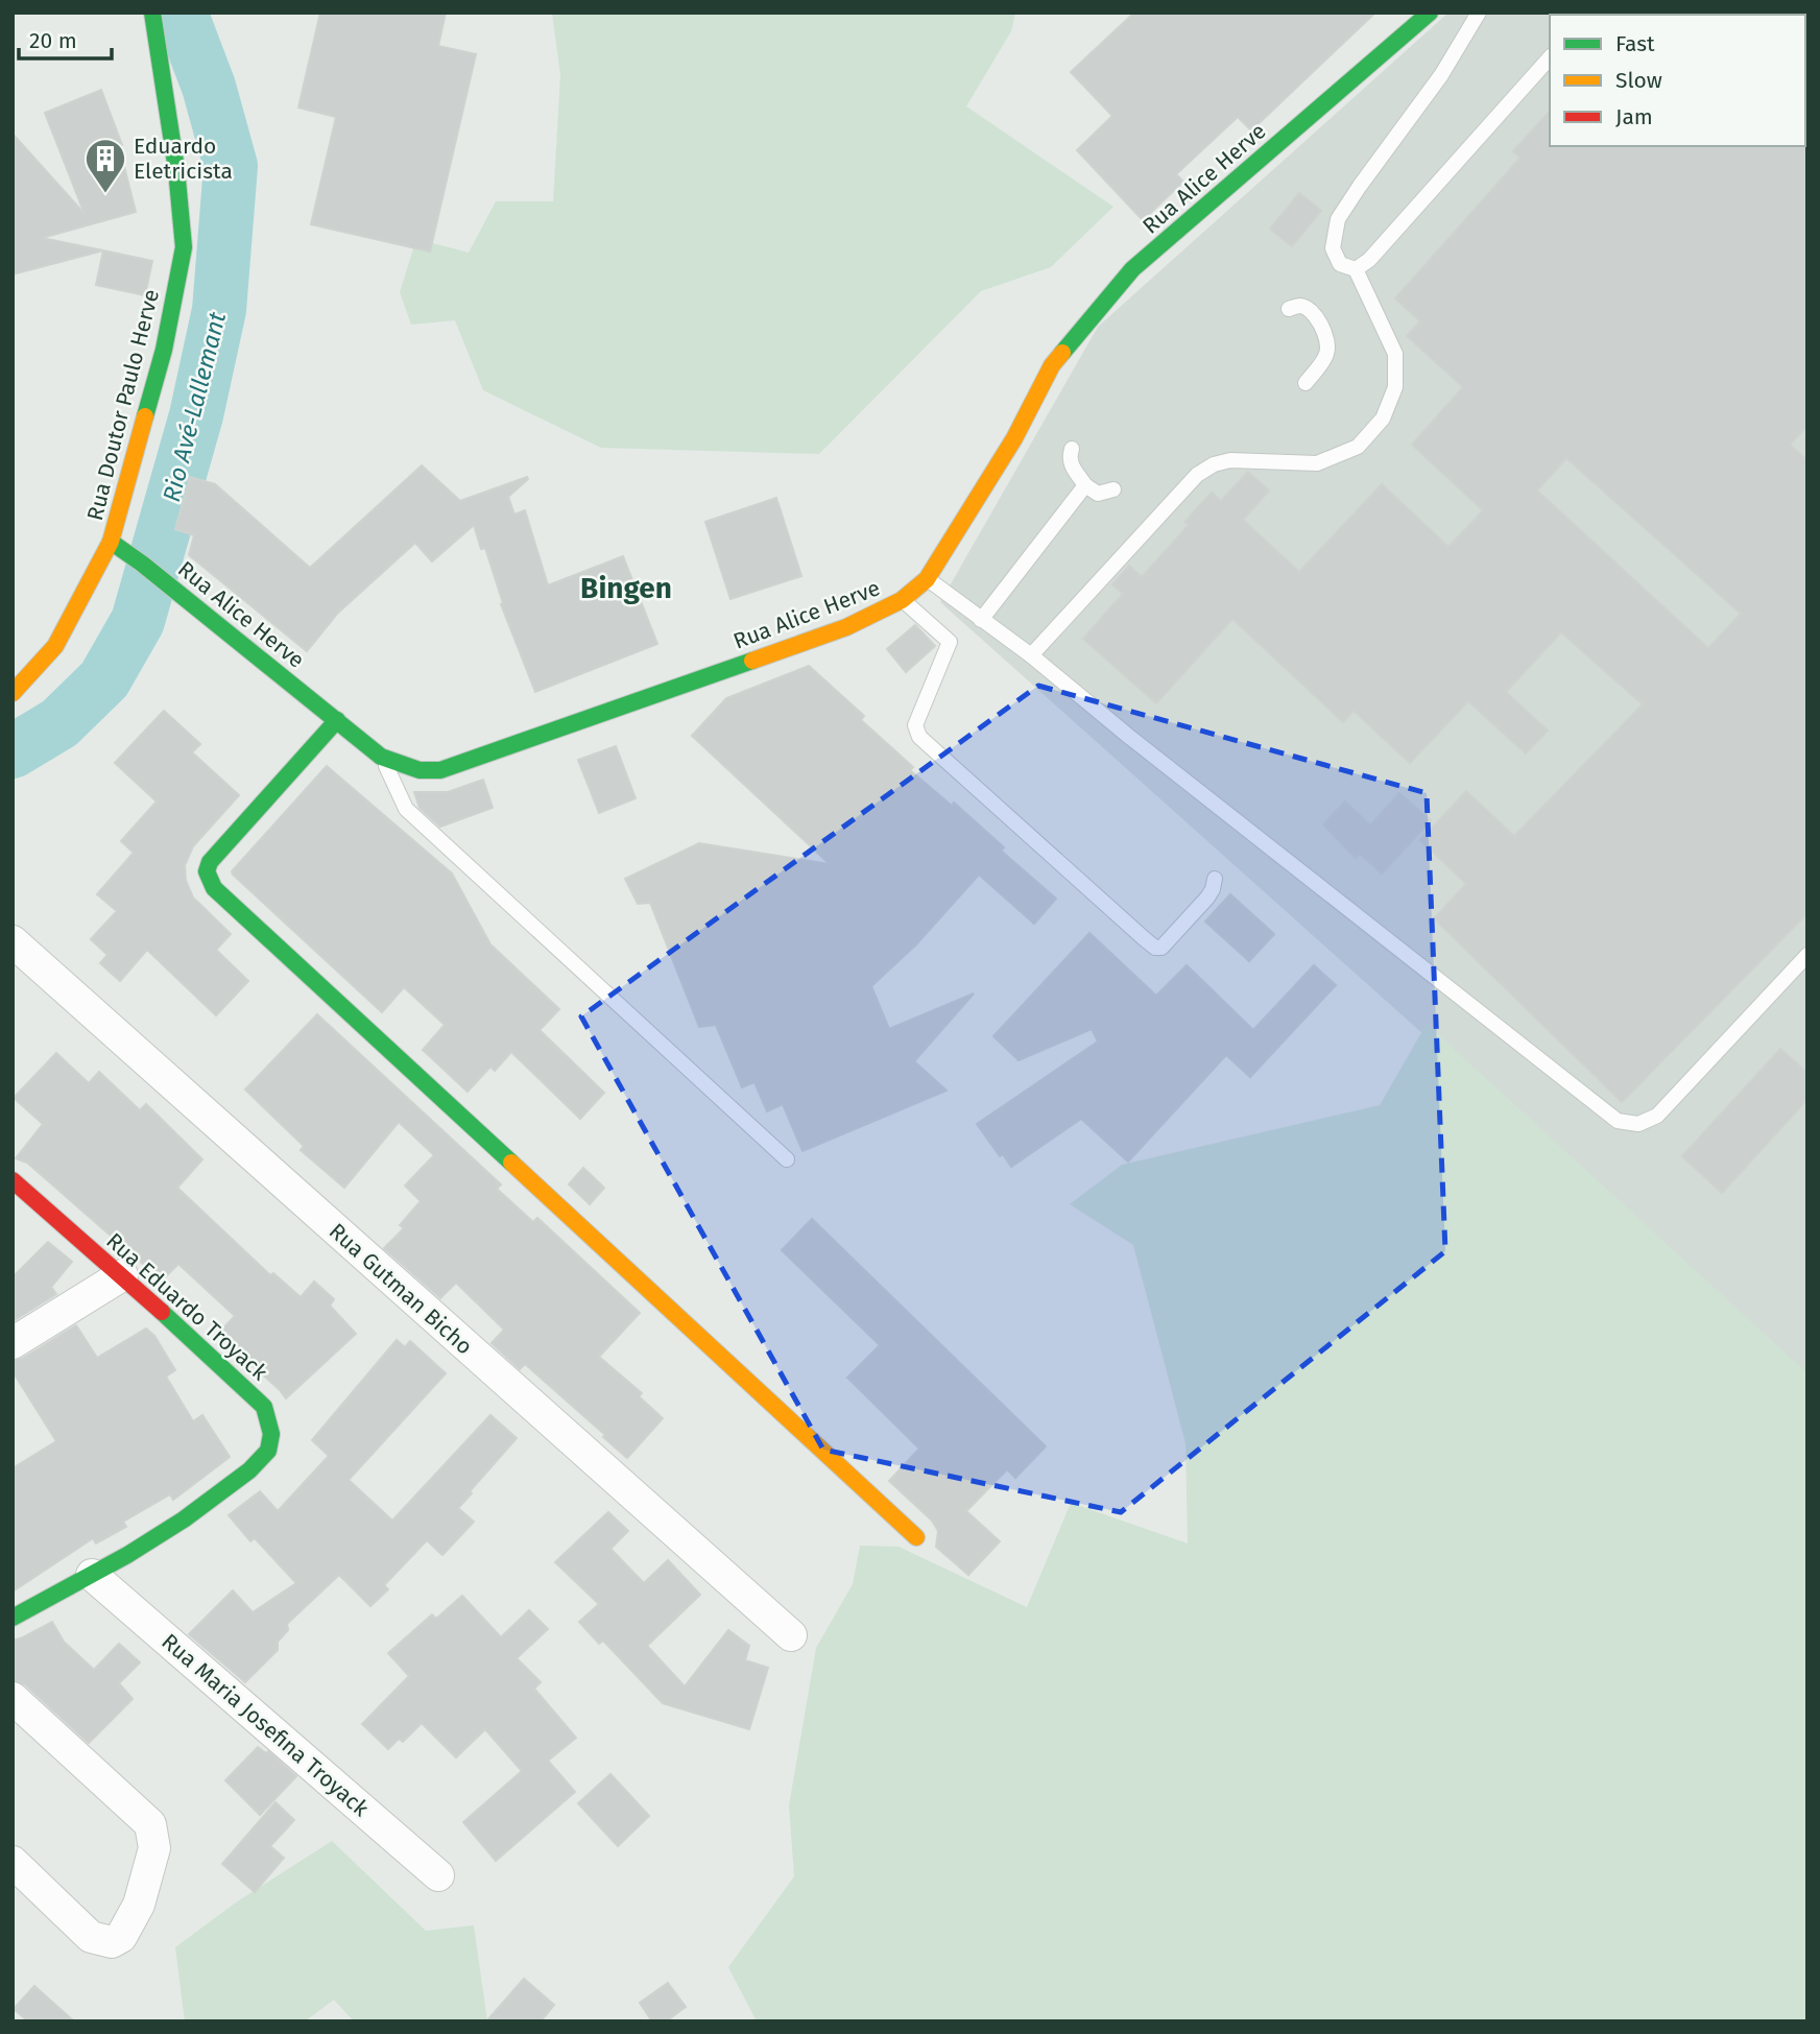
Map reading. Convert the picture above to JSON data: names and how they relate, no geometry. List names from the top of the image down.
{
  "streets": {
    "street": [
      "Rua Alice Herve",
      "Rua Doutor Paulo Herve",
      "Rua Gutman Bicho",
      "Rua Eduardo Troyack",
      "Rua Maria Josefina Troyack"
    ]
  },
  "crossings": [
    ["Rua Alice Herve", "Rua Doutor Paulo Herve"],
    ["Rua Eduardo Troyack", "Rua Maria Josefina Troyack"]
  ],
  "districts": ["Bingen"],
  "water": ["Rio Avé‐Lallemant"],
  "places": {
    "building": ["Eduardo Eletricista"]
  },
  "legend": ["Fast", "Slow", "Jam"],
  "scale_bar": "20 m"
}
